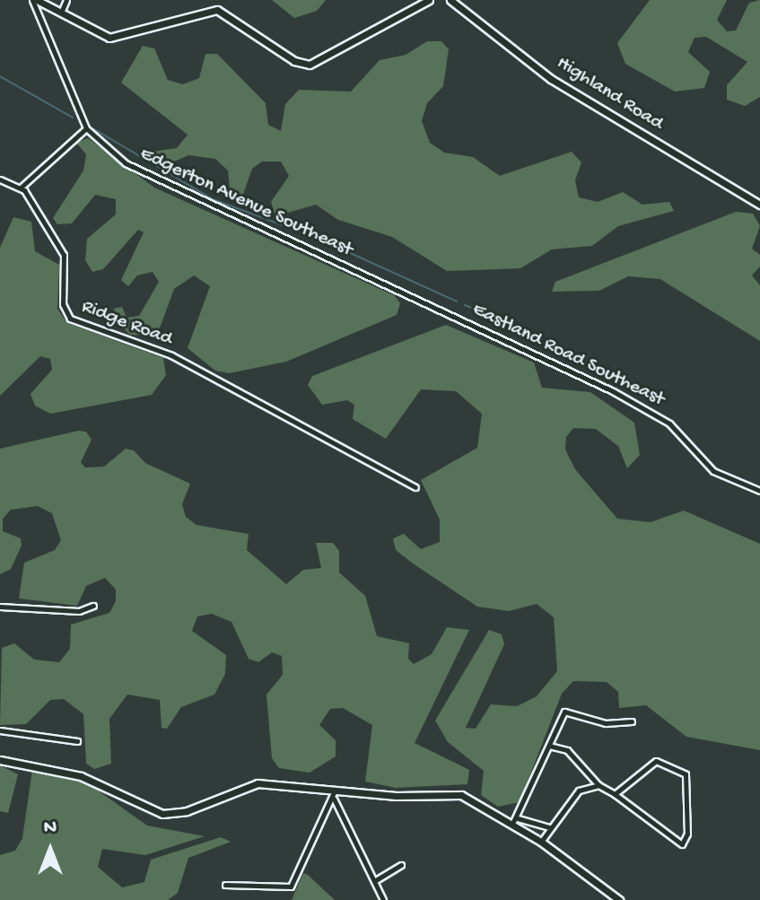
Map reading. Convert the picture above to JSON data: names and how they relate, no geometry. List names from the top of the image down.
{
  "streets": {
    "street": [
      "Highland Road",
      "Edgerton Avenue Southeast",
      "Ridge Road",
      "Eastland Road Southeast"
    ]
  },
  "crossings": [
    ["Edgerton Avenue Southeast", "Eastland Road Southeast"]
  ],
  "north": "top"
}
